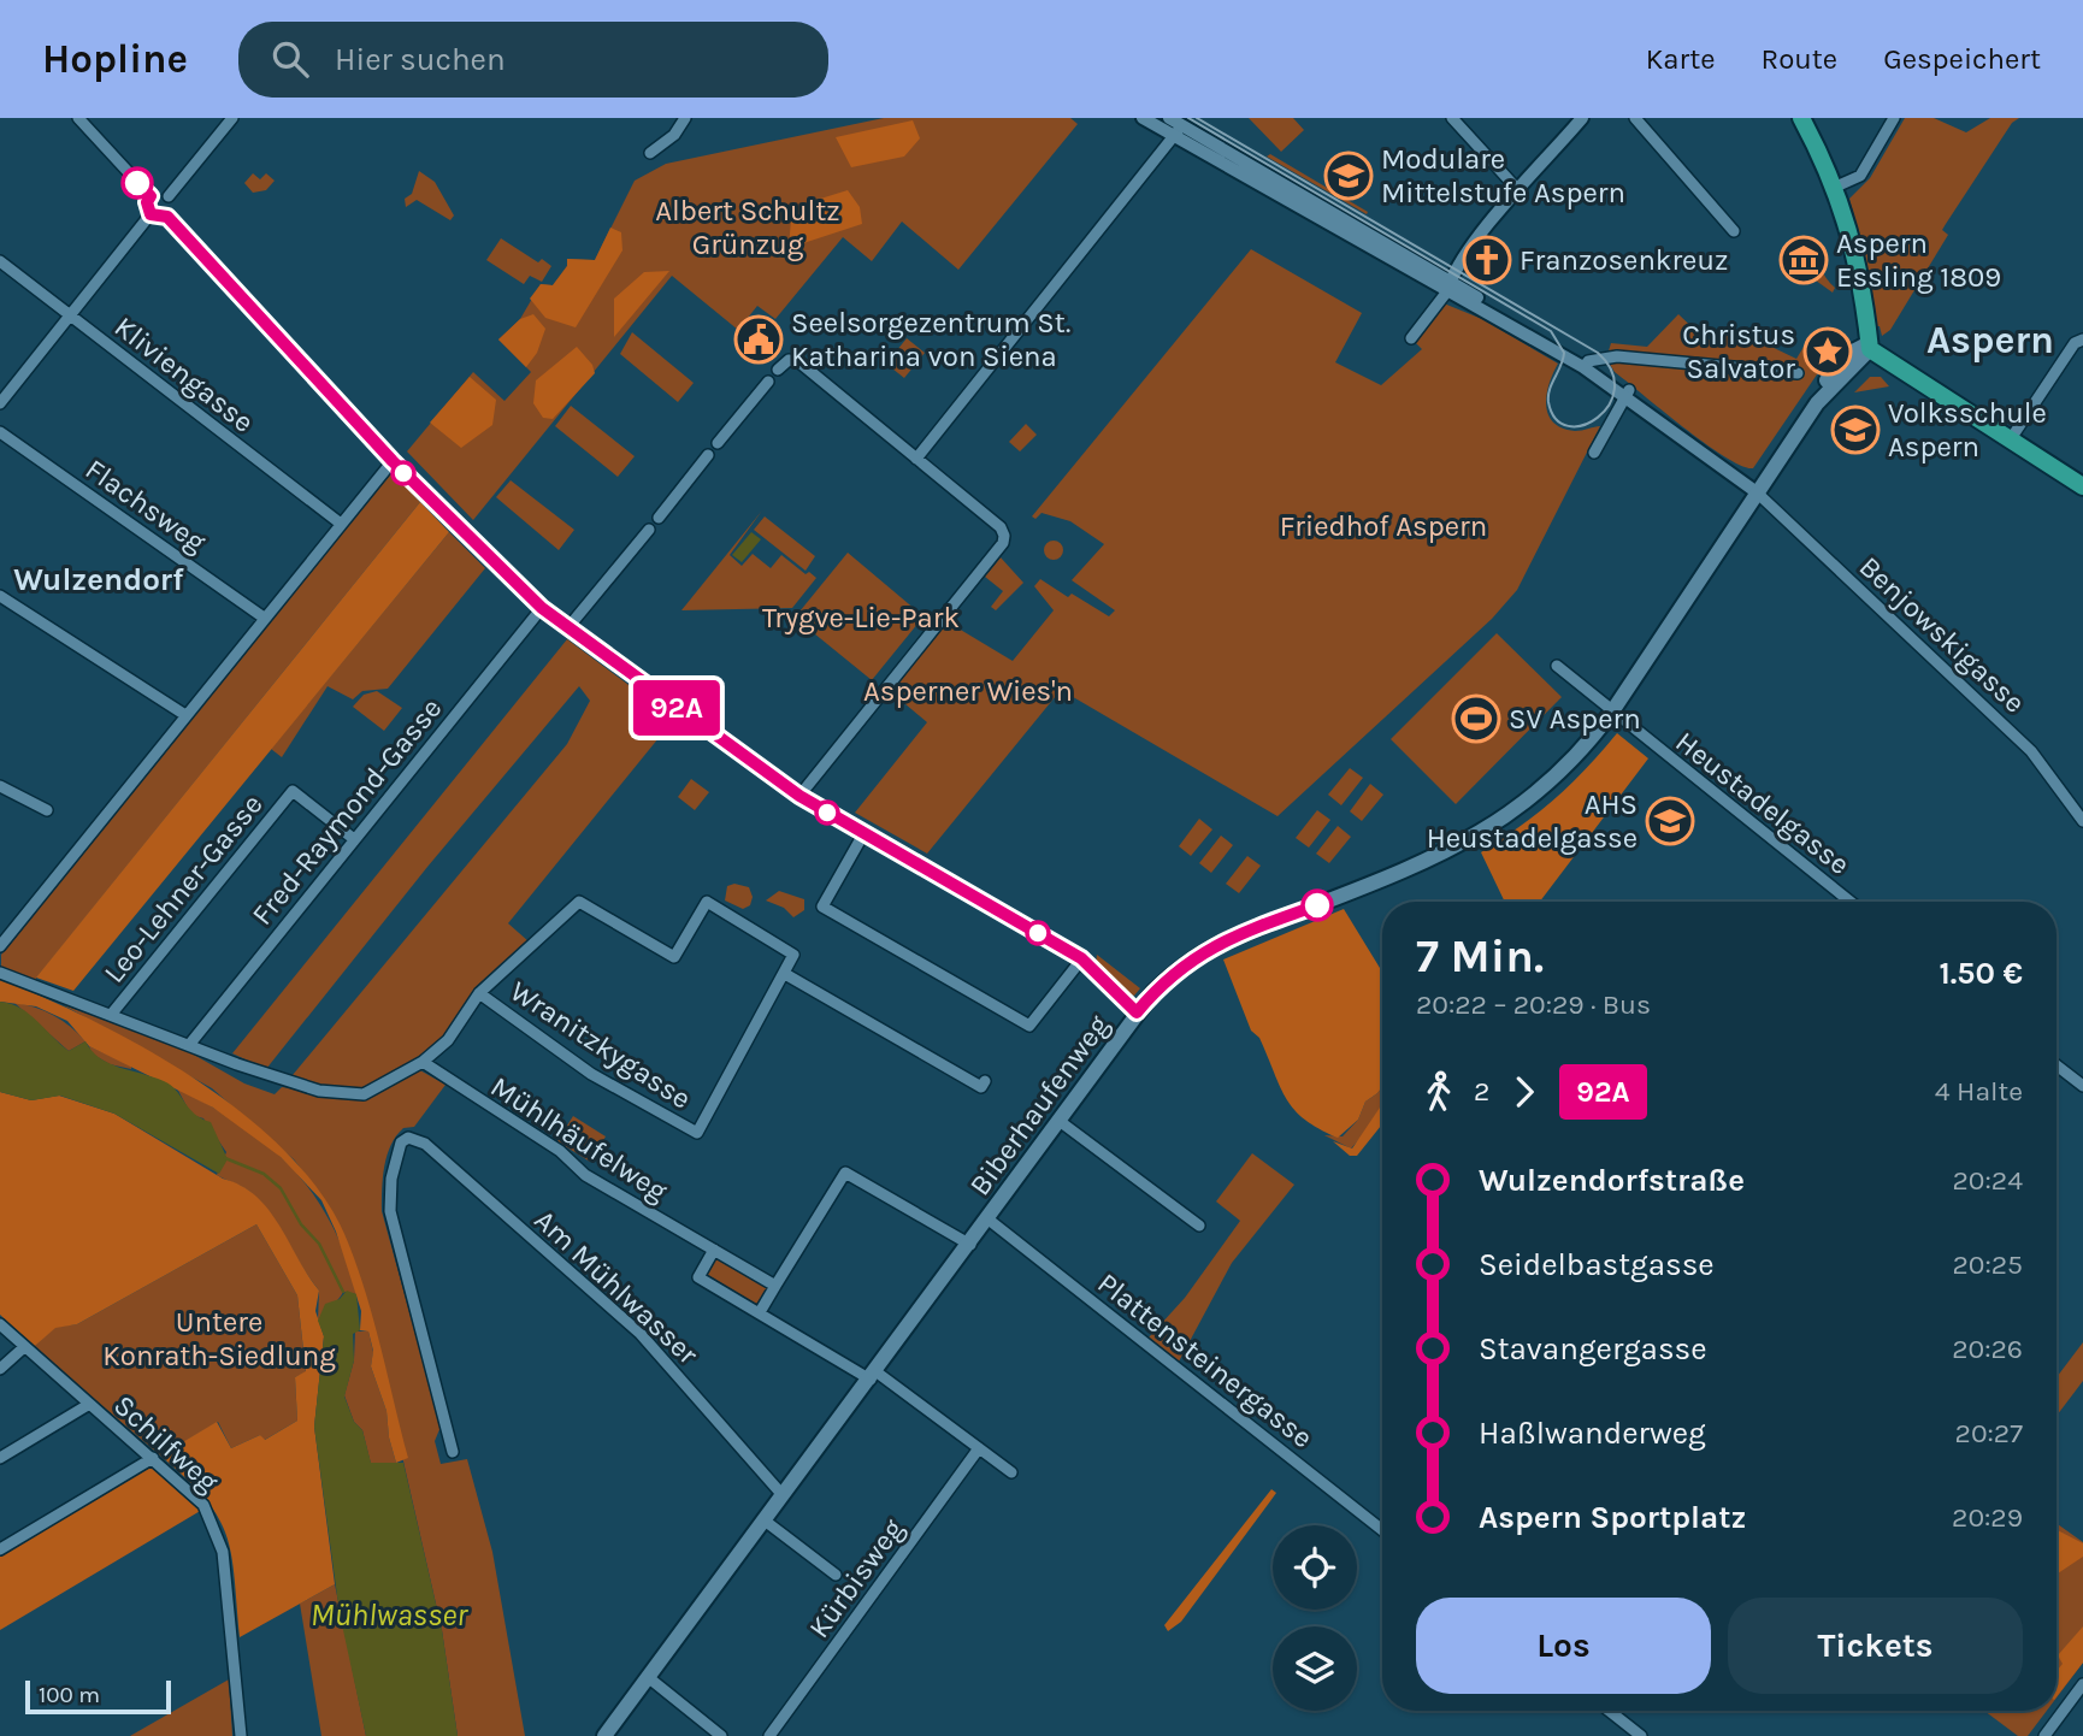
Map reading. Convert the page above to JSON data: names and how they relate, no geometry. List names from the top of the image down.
{
  "streets": {
    "main road": ["Biberhaufenweg"],
    "street": [
      "Kliviengasse",
      "Flachsweg",
      "Benjowskigasse",
      "Heustadelgasse",
      "Fred-Raymond-Gasse",
      "Leo-Lehner-Gasse",
      "Wranitzkygasse",
      "Mühlhäufelweg",
      "Am Mühlwasser",
      "Plattensteinergasse",
      "Schilfweg",
      "Kürbisweg"
    ]
  },
  "crossings": [
    ["Benjowskigasse", "Biberhaufenweg"],
    ["Heustadelgasse", "Biberhaufenweg"],
    ["Fred-Raymond-Gasse", "Leo-Lehner-Gasse"],
    ["Biberhaufenweg", "Am Mühlwasser"],
    ["Biberhaufenweg", "Plattensteinergasse"]
  ],
  "districts": ["Aspern", "Wulzendorf"],
  "water": ["Mühlwasser"],
  "parks": [
    "Albert Schultz Grünzug",
    "Friedhof Aspern",
    "Trygve-Lie-Park",
    "Asperner Wies'n",
    "Untere Konrath-Siedlung"
  ],
  "places": {
    "school or university": ["Modulare Mittelstufe Aspern", "Volksschule Aspern", "AHS Heustadelgasse"],
    "church": ["Franzosenkreuz"],
    "museum": ["Aspern Essling 1809"],
    "public building": ["Seelsorgezentrum St. Katharina von Siena"],
    "place": ["Christus Salvator"],
    "sports": ["SV Aspern"]
  },
  "lines": ["bus line 92A"],
  "scale_bar": "100 m",
  "page": {
    "header": "Hopline",
    "search": "Hier suchen",
    "nav": ["Karte", "Route", "Gespeichert"],
    "on_map": "92A",
    "heading": ["7 Min.", "20:22 – 20:29 · Bus", "1.50 €"],
    "legs": ["2", "92A", "4 Halte"],
    "list": [
      {
        "name": "Wulzendorfstraße",
        "value": "20:24"
      },
      {
        "name": "Seidelbastgasse",
        "value": "20:25"
      },
      {
        "name": "Stavangergasse",
        "value": "20:26"
      },
      {
        "name": "Haßlwanderweg",
        "value": "20:27"
      },
      {
        "name": "Aspern Sportplatz",
        "value": "20:29"
      }
    ],
    "buttons": ["Los", "Tickets"],
    "scale": "100 m"
  }
}
